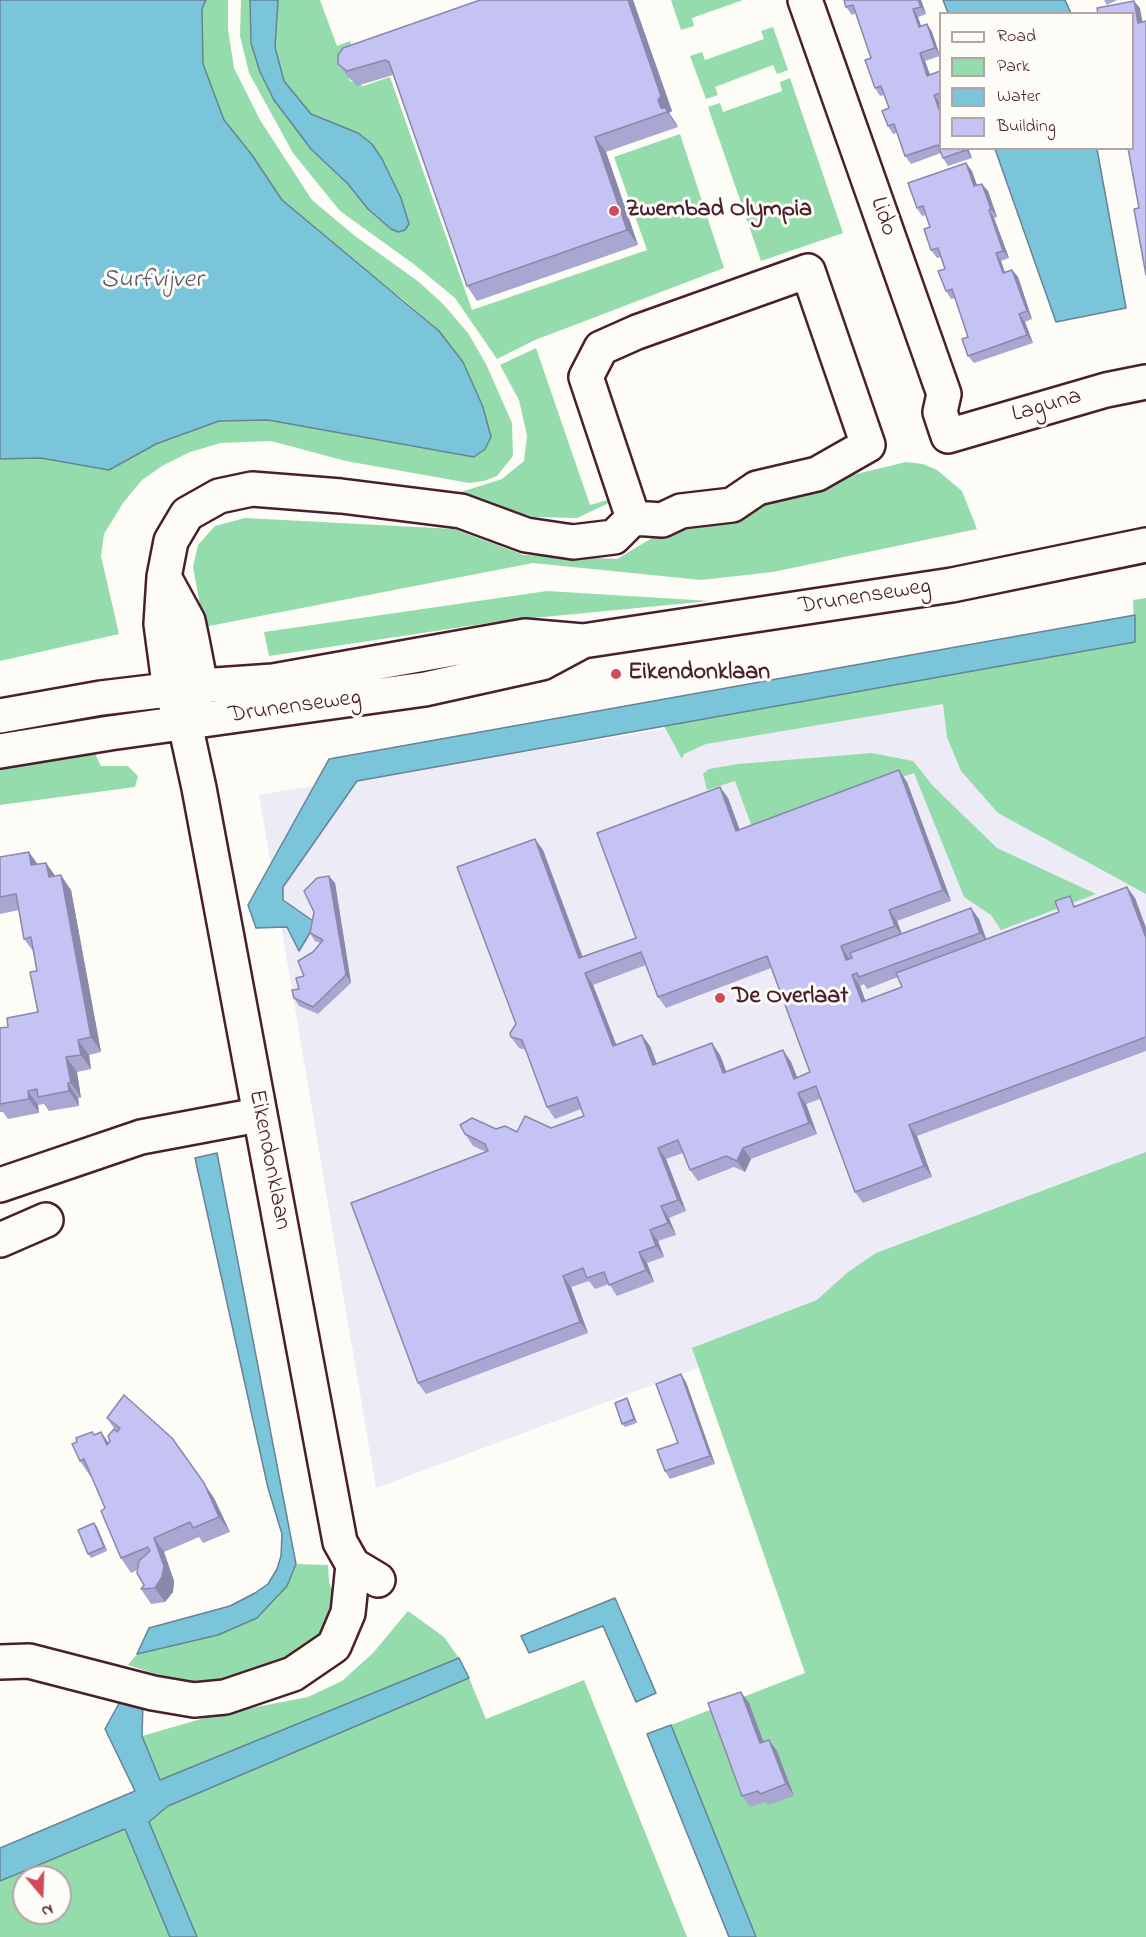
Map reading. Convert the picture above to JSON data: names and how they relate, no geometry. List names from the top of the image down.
{
  "streets": {
    "street": [
      "Lido",
      "Laguna",
      "Drunenseweg",
      "Eikendonklaan"
    ]
  },
  "crossings": [
    ["Lido", "Laguna"],
    ["Drunenseweg", "Eikendonklaan"]
  ],
  "water": ["Surfvijver"],
  "places": ["Zwembad Olympia", "Eikendonklaan", "De Overlaat"],
  "legend": [
    "Road",
    "Park",
    "Water",
    "Building"
  ],
  "north": "bottom"
}
